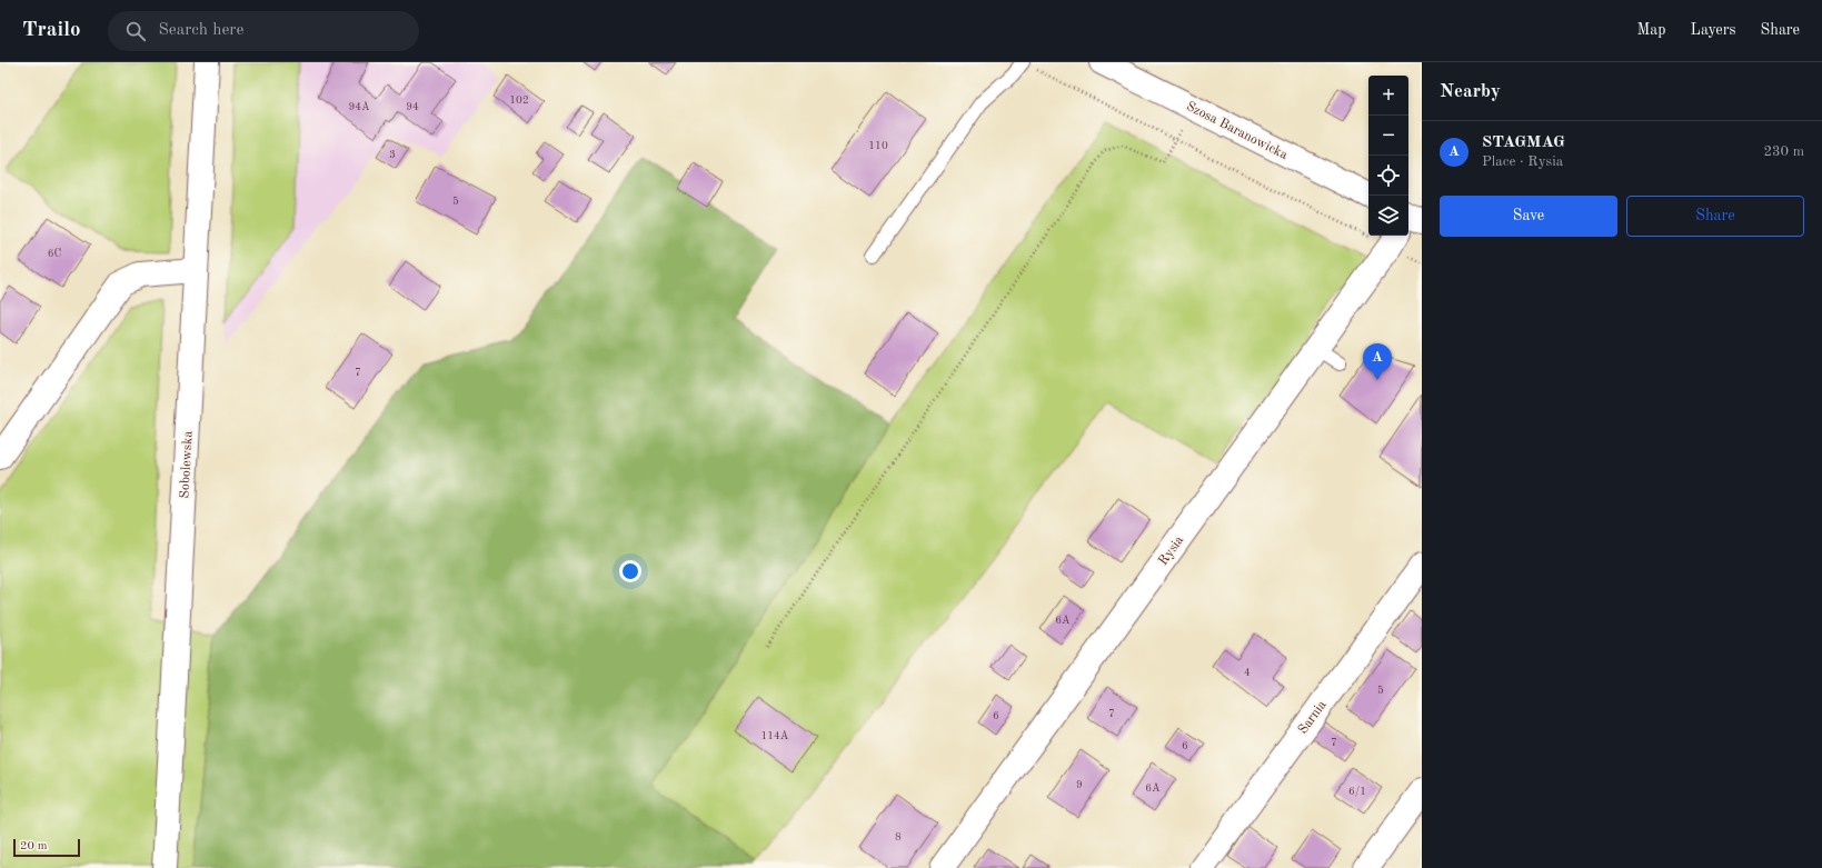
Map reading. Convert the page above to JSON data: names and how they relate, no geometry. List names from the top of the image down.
{
  "streets": {
    "street": [
      "Szosa Baranowicka",
      "Sobolewska",
      "Rysia",
      "Sarnia"
    ]
  },
  "house_numbers": [
    "102",
    "94A",
    "94",
    "110",
    "3",
    "5",
    "6C",
    "7",
    "6A",
    "4",
    "5",
    "7",
    "6",
    "114А",
    "7",
    "6",
    "9",
    "6А",
    "6/1",
    "8"
  ],
  "scale_bar": "20 m",
  "page": {
    "header": "Trailo",
    "search": "Search here",
    "nav": ["Map", "Layers", "Share"],
    "heading": "Nearby",
    "map_buttons": ["+", "−"],
    "list": [
      {
        "mark": "A",
        "name": "STAGMAG",
        "note": "Place · Rysia",
        "value": "230 m"
      }
    ],
    "buttons": ["Save", "Share"],
    "pins": "A",
    "scale": "20 m"
  }
}
